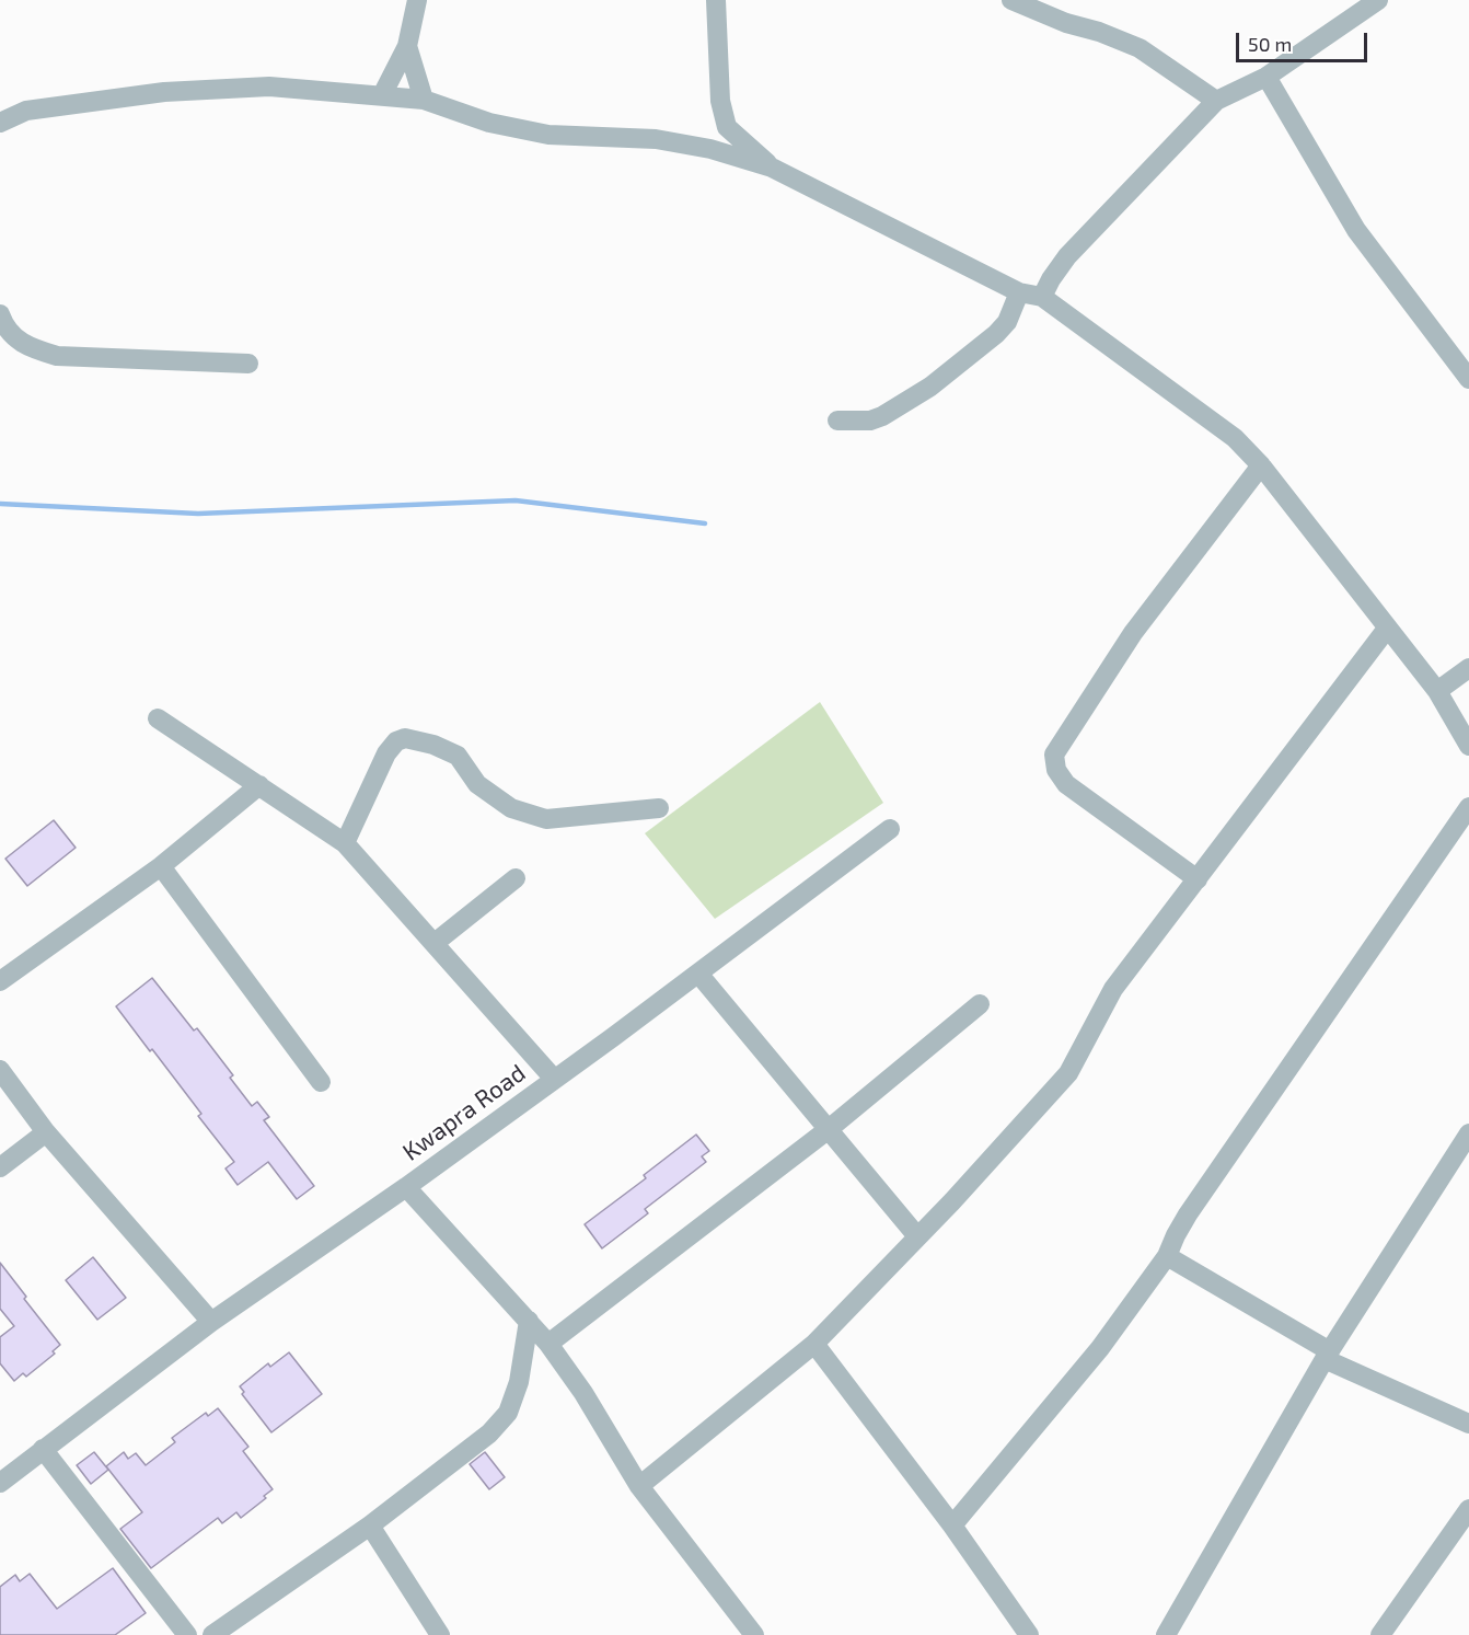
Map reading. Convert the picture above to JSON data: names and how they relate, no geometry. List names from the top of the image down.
{
  "streets": {
    "street": ["Kwapra Road"]
  },
  "scale_bar": "50 m"
}
